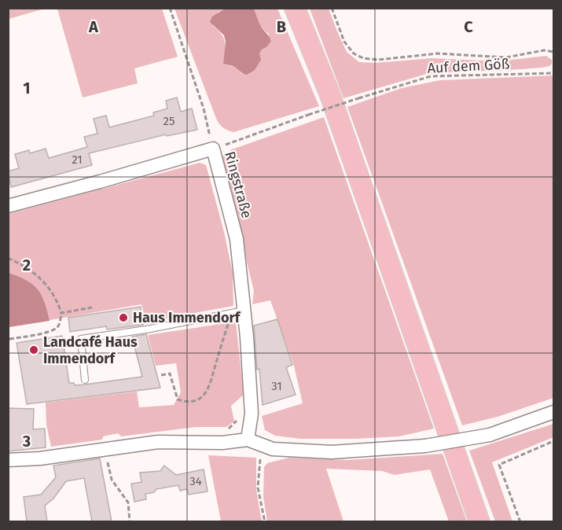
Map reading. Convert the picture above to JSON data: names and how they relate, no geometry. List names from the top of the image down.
{
  "streets": {
    "street": ["Ringstraße"],
    "path": ["Auf dem Göß"]
  },
  "crossings": [
    ["Auf dem Göß", "Ringstraße"]
  ],
  "places": ["Haus Immendorf", "Landcafé Haus Immendorf"],
  "house_numbers": [
    "25",
    "21",
    "31",
    "34"
  ],
  "grid": {
    "columns": ["A", "B", "C"],
    "rows": ["1", "2", "3"]
  }
}
